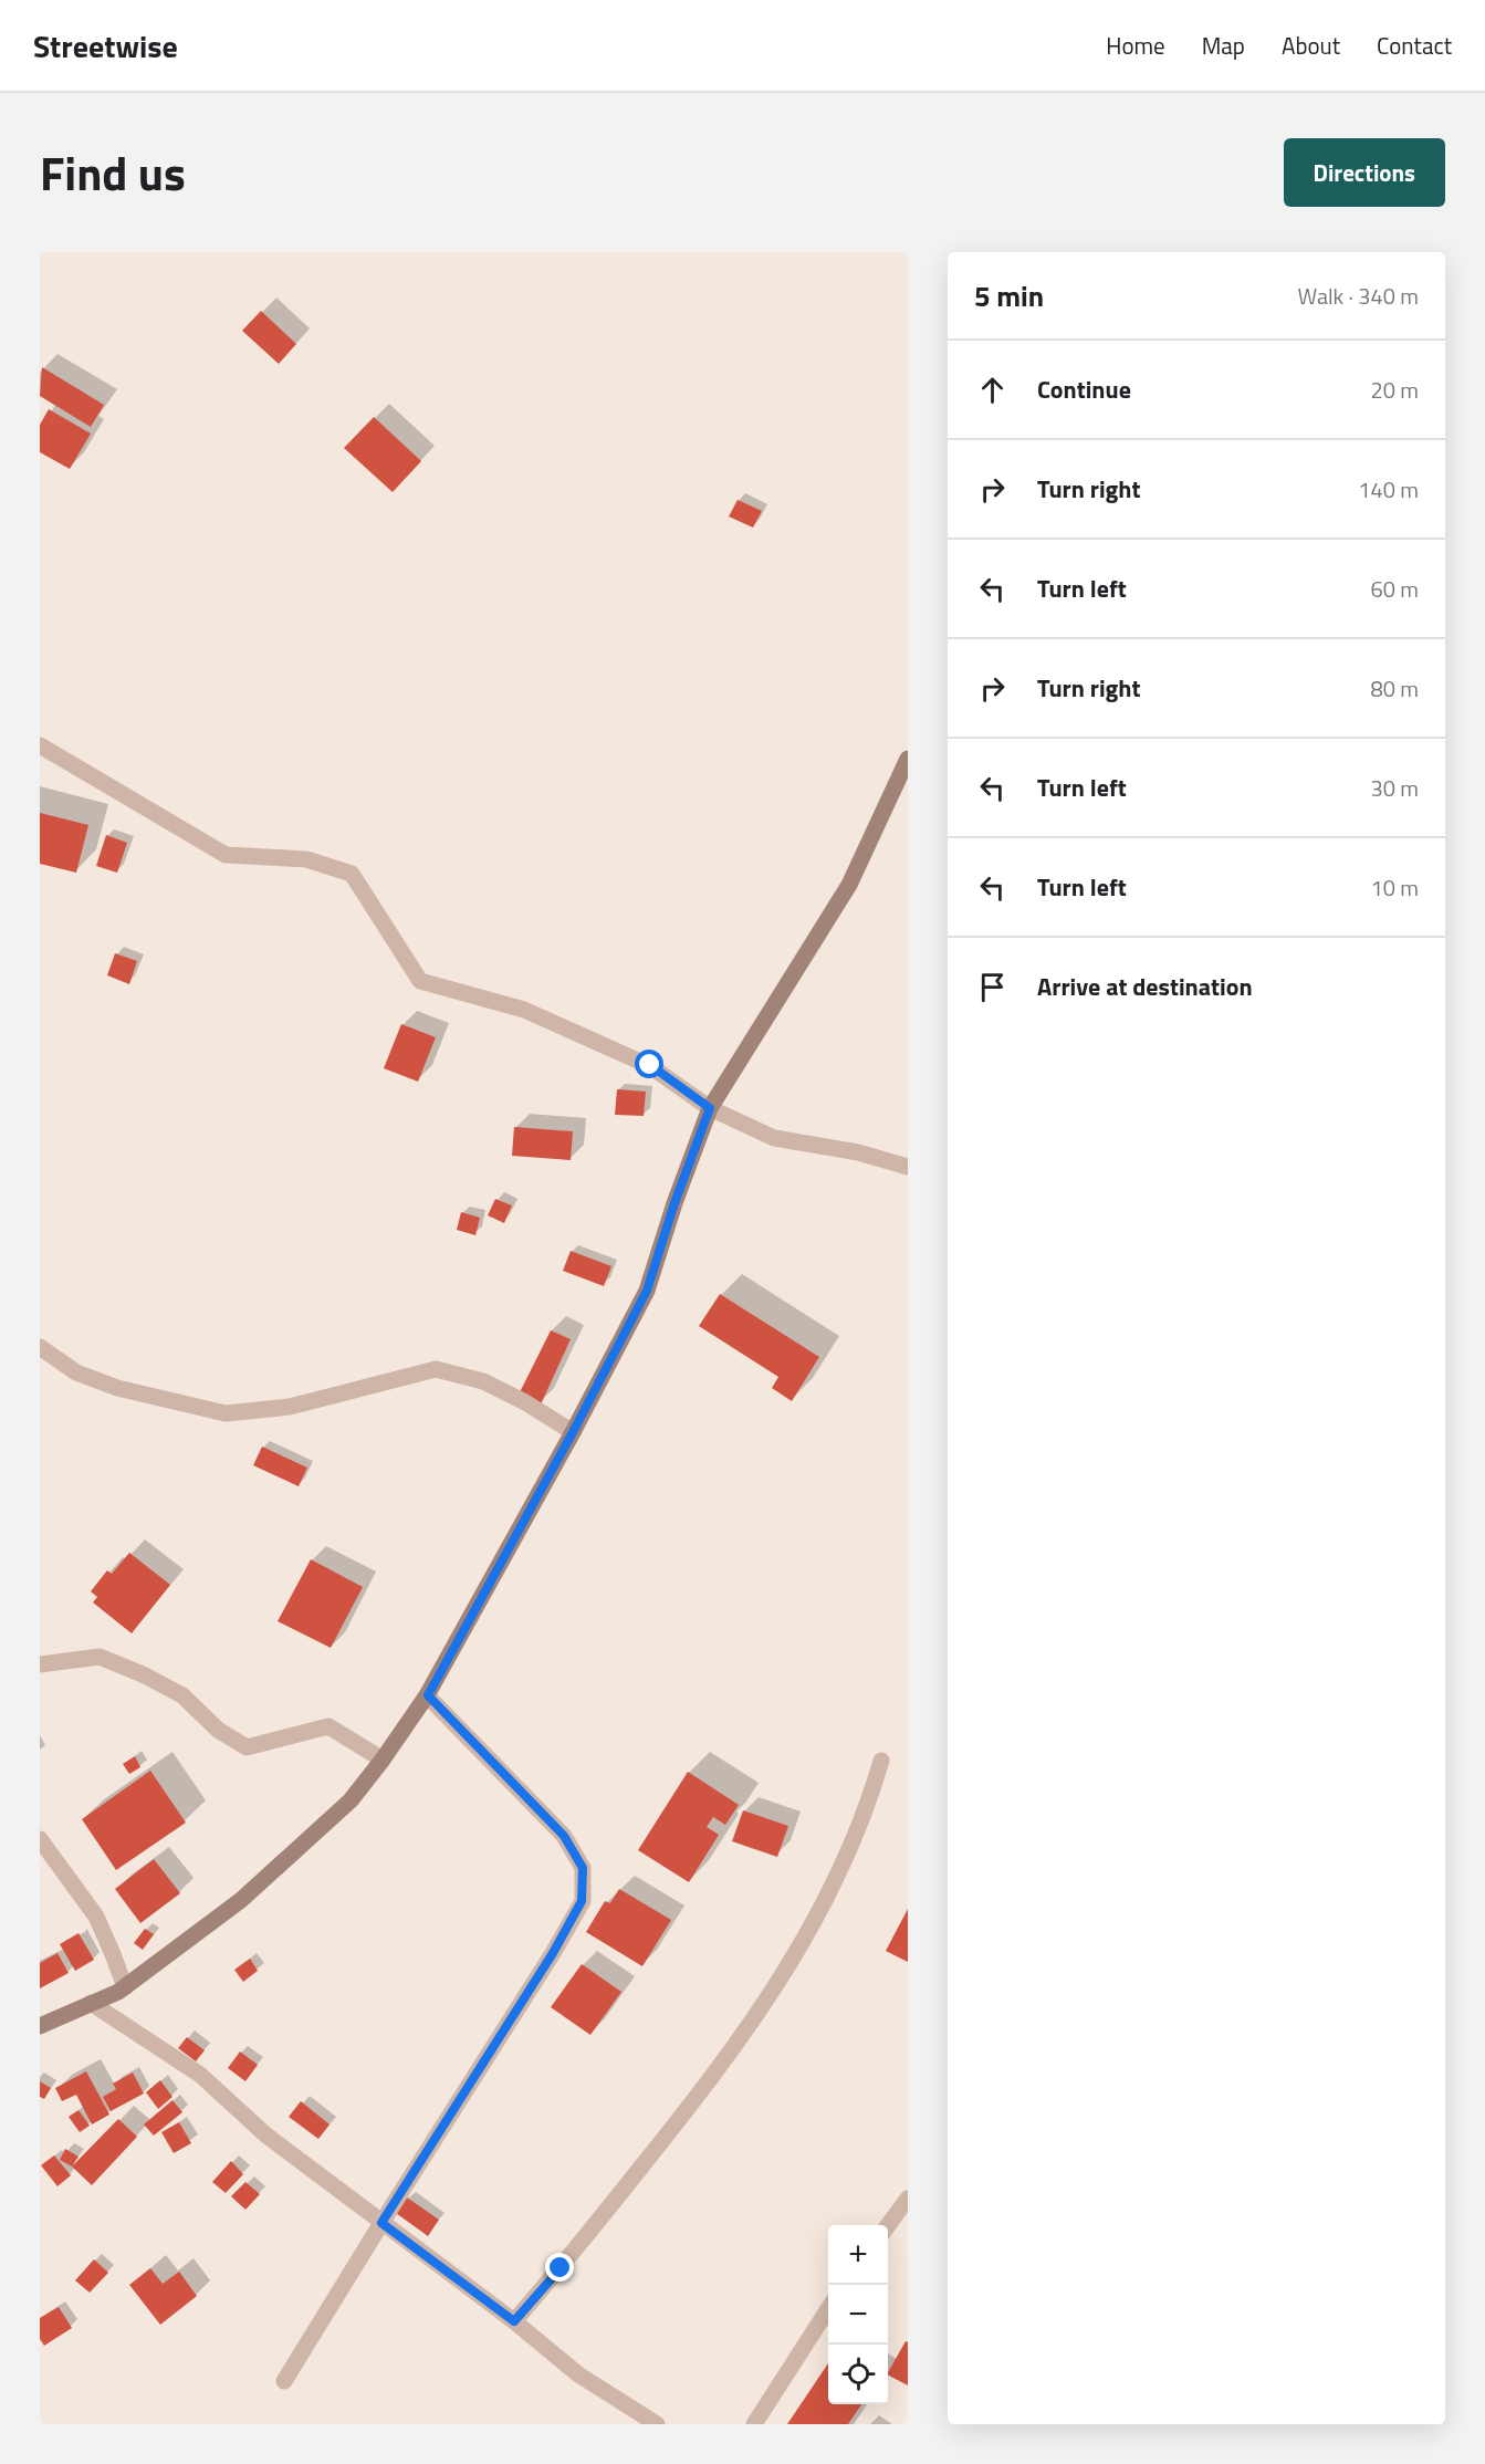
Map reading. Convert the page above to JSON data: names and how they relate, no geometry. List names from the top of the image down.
{
  "page": {
    "header": "Streetwise",
    "nav": [
      "Home",
      "Map",
      "About",
      "Contact"
    ],
    "title": "Find us",
    "buttons": "Directions",
    "heading": ["5 min", "Walk · 340 m"],
    "list": [
      ["Continue", "20 m"],
      ["Turn right", "140 m"],
      ["Turn left", "60 m"],
      ["Turn right", "80 m"],
      ["Turn left", "30 m"],
      ["Turn left", "10 m"],
      "Arrive at destination"
    ],
    "map_buttons": ["+", "−"]
  }
}
